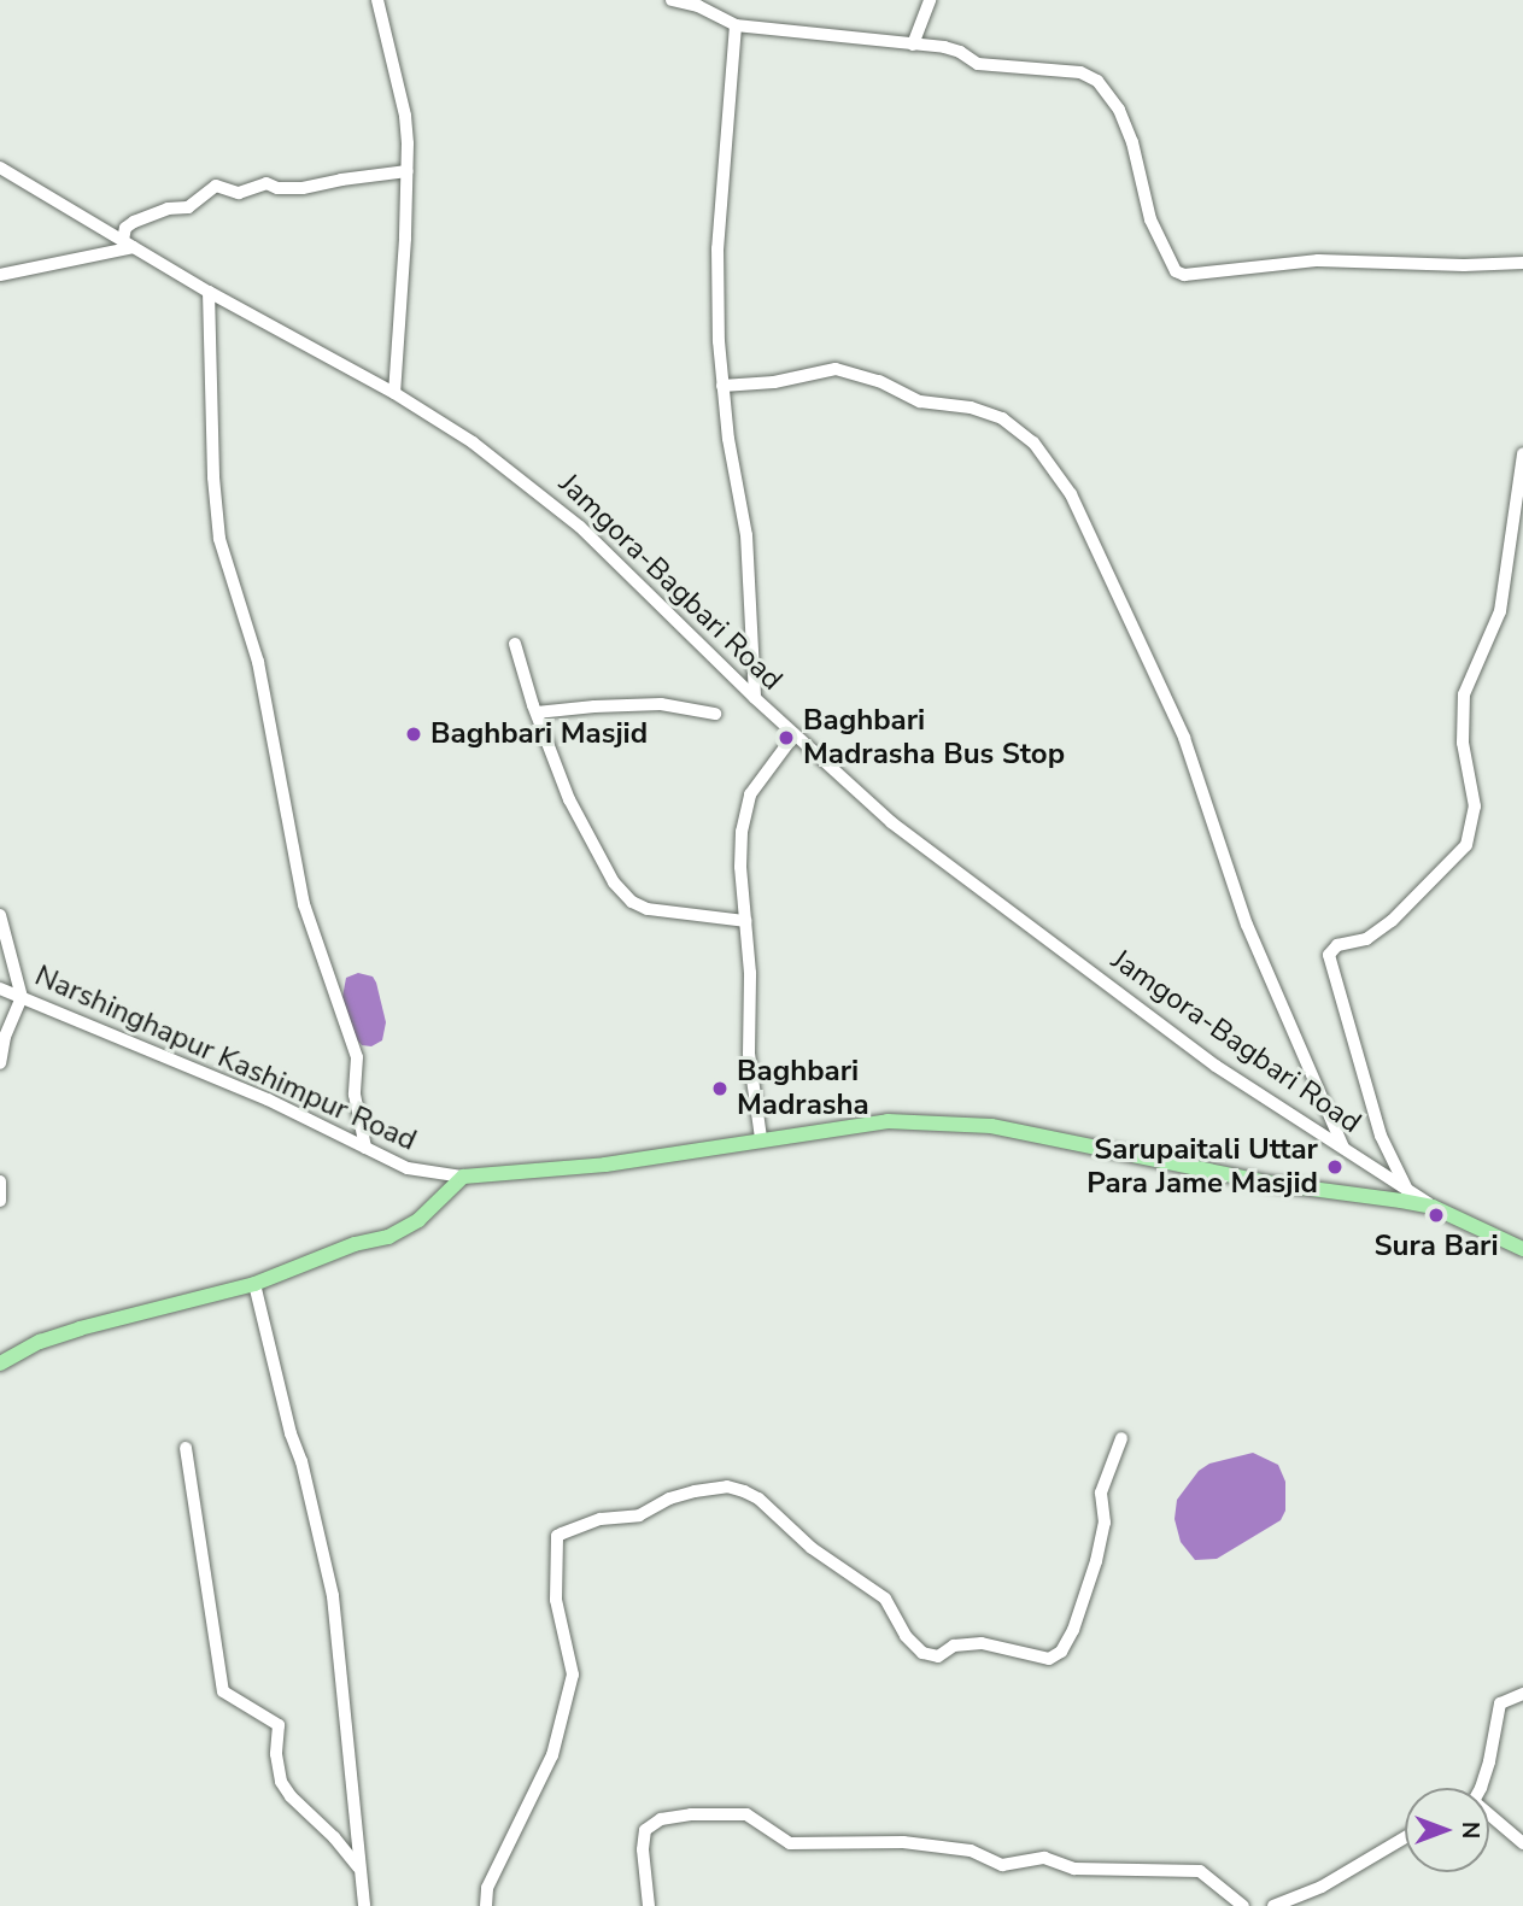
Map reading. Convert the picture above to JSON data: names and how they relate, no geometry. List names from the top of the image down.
{
  "streets": {
    "main road": ["Narshinghapur Kashimpur Road"],
    "street": ["Jamgora-Bagbari Road"]
  },
  "crossings": [
    ["Jamgora-Bagbari Road", "Narshinghapur Kashimpur Road"]
  ],
  "places": [
    "Baghbari Masjid",
    "Baghbari Madrasha Bus Stop",
    "Baghbari Madrasha",
    "Sarupaitali Uttar Para Jame Masjid",
    "Sura Bari"
  ],
  "north": "right"
}
